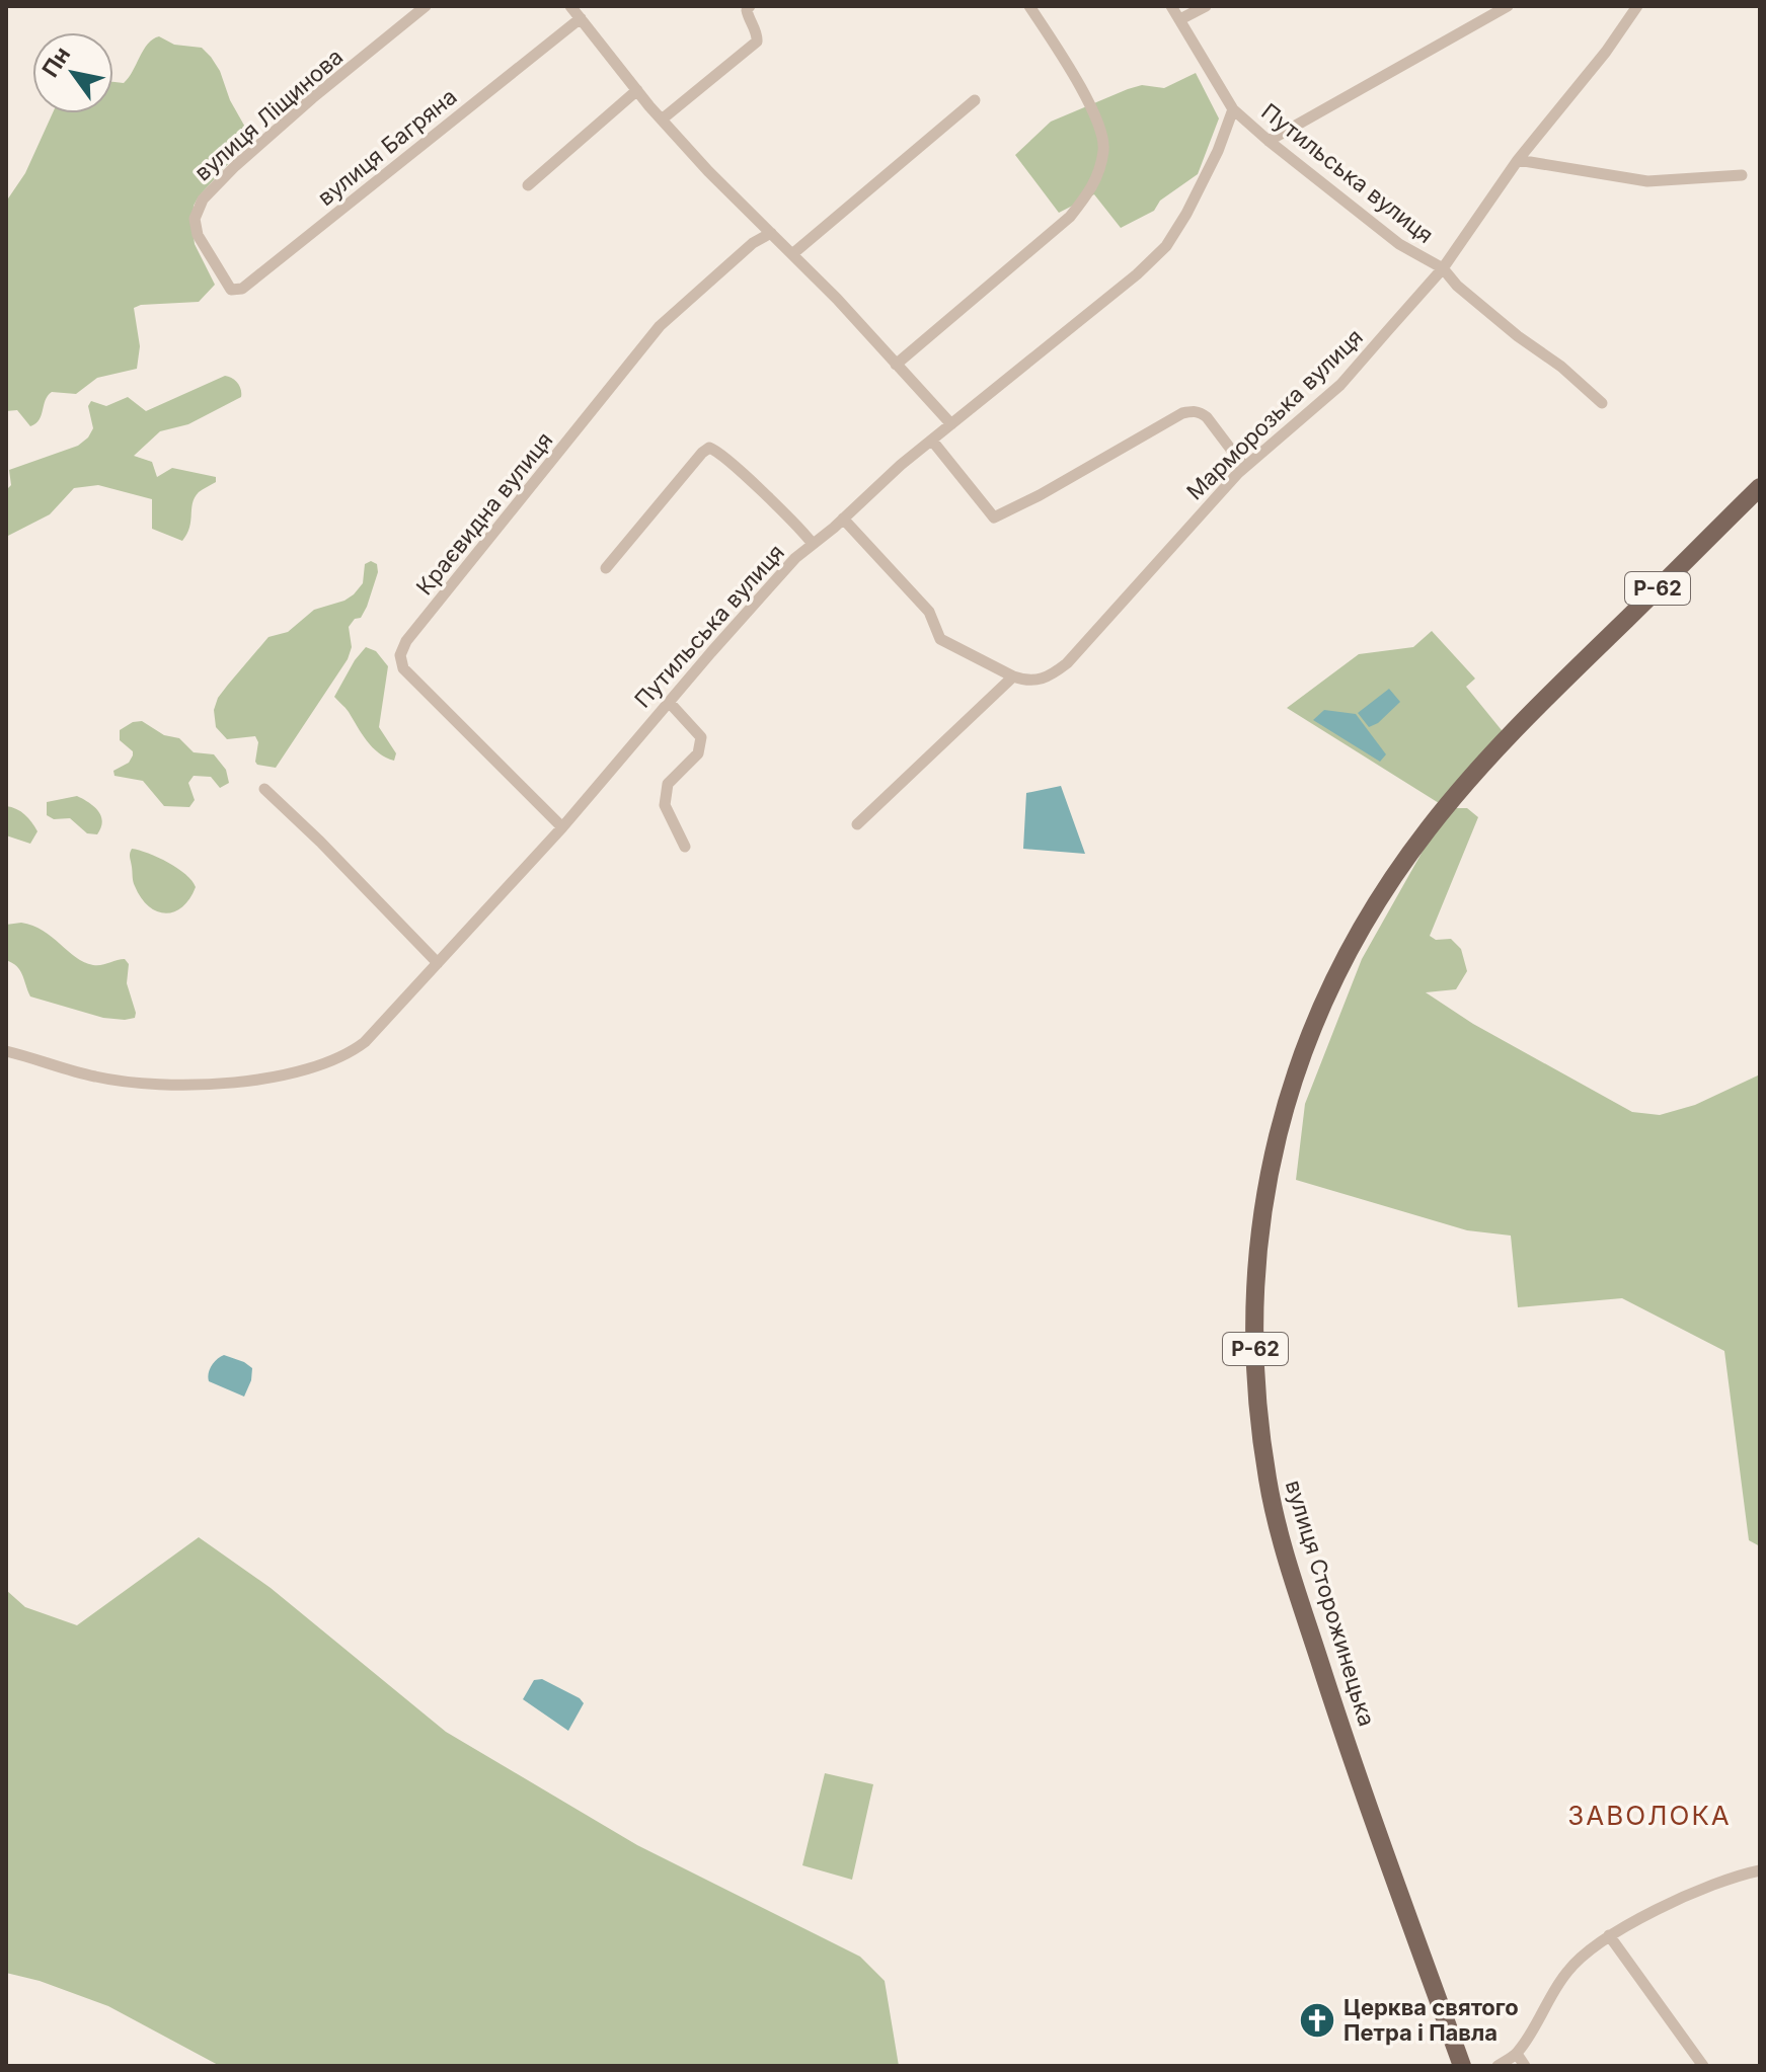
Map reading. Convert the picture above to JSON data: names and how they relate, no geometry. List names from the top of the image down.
{
  "streets": {
    "main road": ["Р-62", "вулиця Сторожинецька"],
    "street": [
      "вулиця Ліщинова",
      "вулиця Багряна",
      "Путильська вулиця",
      "Марморозька вулиця",
      "Краєвидна вулиця"
    ]
  },
  "crossings": [
    ["вулиця Ліщинова", "вулиця Багряна"],
    ["Путильська вулиця", "Марморозька вулиця"],
    ["Путильська вулиця", "Краєвидна вулиця"]
  ],
  "districts": ["ЗАВОЛОКА"],
  "places": {
    "church": ["Церква святого Петра і Павла"]
  },
  "north": "top left"
}
